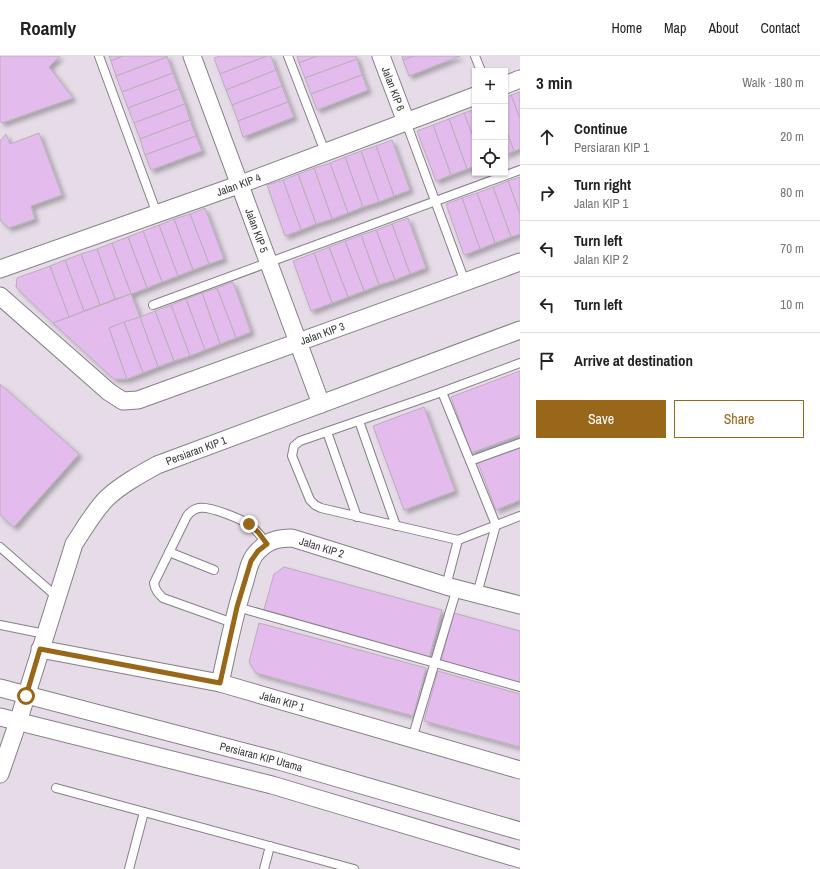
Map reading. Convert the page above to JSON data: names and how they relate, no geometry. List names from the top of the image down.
{
  "streets": {
    "street": [
      "Jalan KIP 6",
      "Jalan KIP 4",
      "Jalan KIP 5",
      "Jalan KIP 3",
      "Persiaran KIP 1",
      "Jalan KIP 2",
      "Jalan KIP 1",
      "Persiaran KIP Utama"
    ]
  },
  "crossings": [
    ["Jalan KIP 6", "Jalan KIP 4"],
    ["Jalan KIP 4", "Jalan KIP 5"],
    ["Jalan KIP 5", "Jalan KIP 3"],
    ["Jalan KIP 5", "Persiaran KIP 1"],
    ["Persiaran KIP 1", "Jalan KIP 1"],
    ["Persiaran KIP 1", "Persiaran KIP Utama"],
    ["Jalan KIP 2", "Jalan KIP 1"]
  ],
  "page": {
    "header": "Roamly",
    "nav": [
      "Home",
      "Map",
      "About",
      "Contact"
    ],
    "heading": ["3 min", "Walk · 180 m"],
    "map_buttons": ["+", "−"],
    "list": [
      ["Continue", "Persiaran KIP 1", "20 m"],
      ["Turn right", "Jalan KIP 1", "80 m"],
      ["Turn left", "Jalan KIP 2", "70 m"],
      ["Turn left", "10 m"],
      "Arrive at destination"
    ],
    "buttons": ["Save", "Share"]
  }
}
